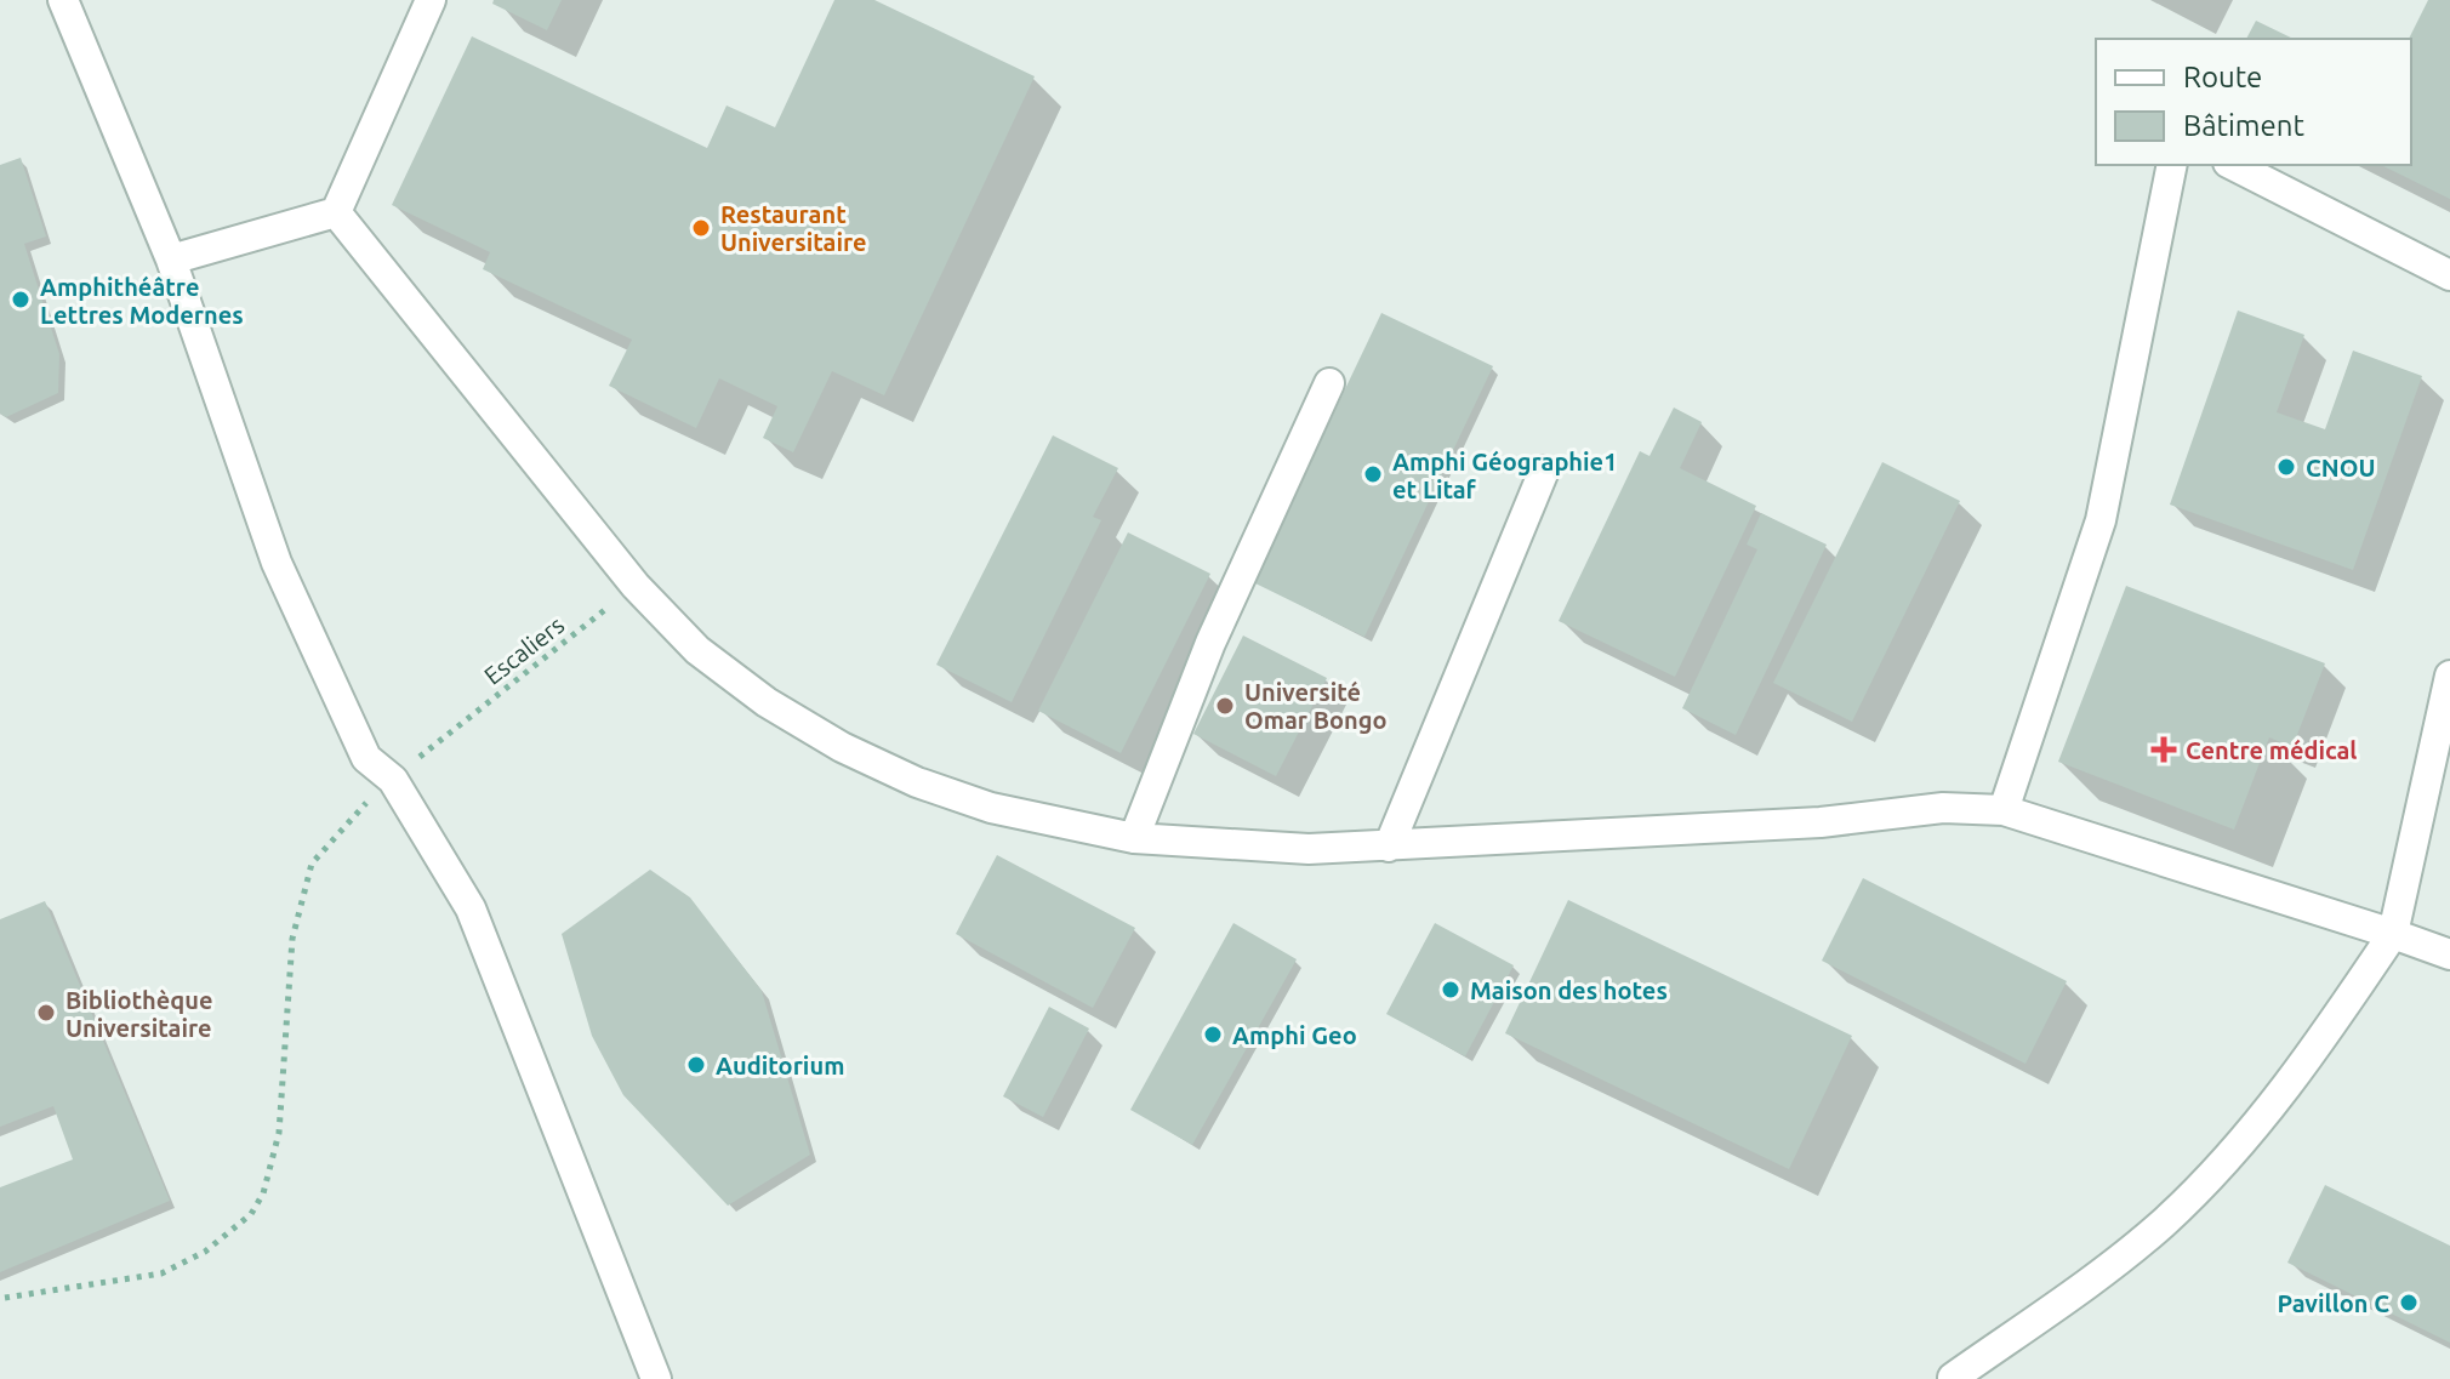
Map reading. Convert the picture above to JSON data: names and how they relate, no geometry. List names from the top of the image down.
{
  "streets": {
    "path": ["Escaliers"]
  },
  "places": {
    "other": [
      "Restaurant Universitaire",
      "Amphithéâtre Lettres Modernes",
      "CNOU",
      "Amphi Géographie1 et Litaf",
      "Université Omar Bongo",
      "Maison des hotes",
      "Bibliothèque Universitaire",
      "Amphi Geo",
      "Auditorium",
      "Pavillon C"
    ],
    "health": ["Centre médical"]
  },
  "legend": ["Route", "Bâtiment"]
}
